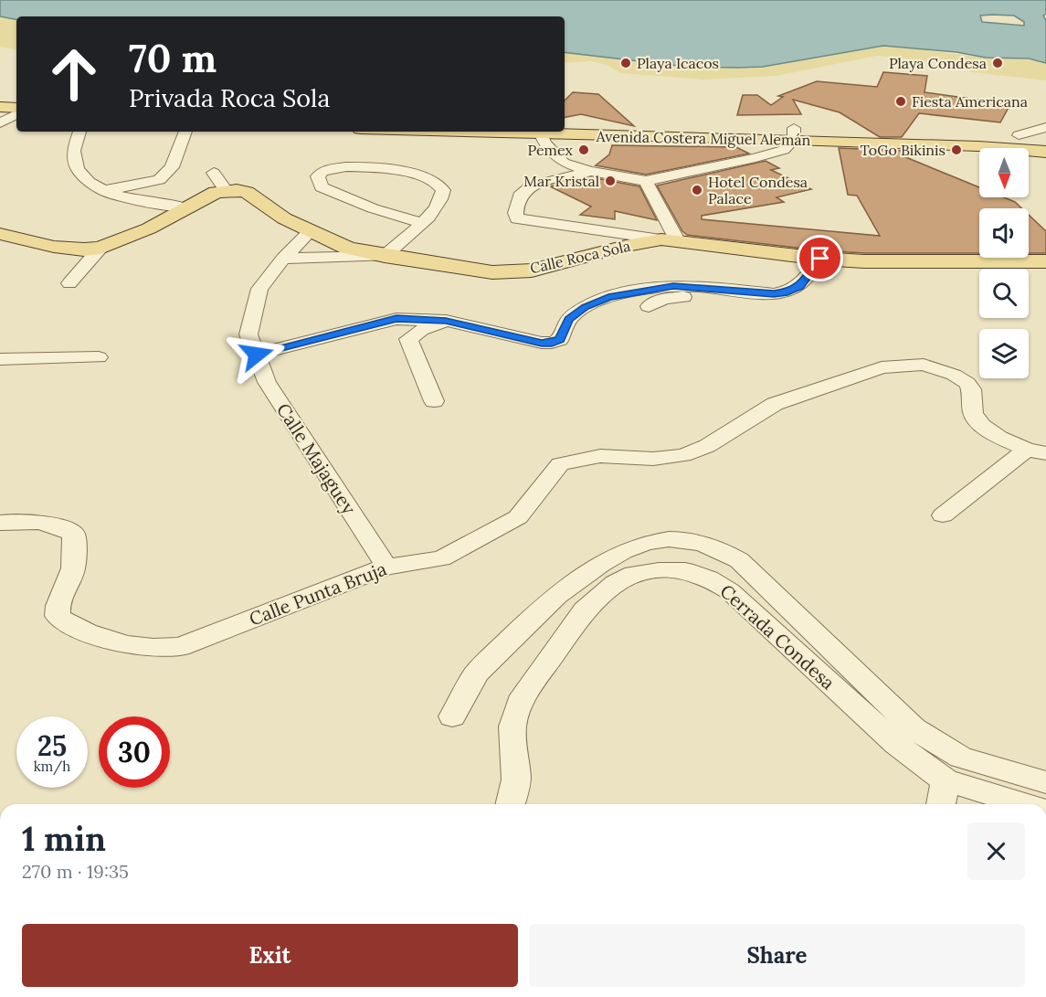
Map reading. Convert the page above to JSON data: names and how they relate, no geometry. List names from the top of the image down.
{
  "streets": {
    "main road": ["Avenida Costera Miguel Alemán", "Calle Roca Sola"],
    "street": ["Calle Majaguey", "Calle Punta Bruja", "Cerrada Condesa"]
  },
  "crossings": [
    ["Calle Roca Sola", "Calle Majaguey"],
    ["Calle Majaguey", "Calle Punta Bruja"]
  ],
  "places": [
    "Playa Icacos",
    "Playa Condesa",
    "Fiesta Americana",
    "Pemex",
    "ToGo Bikinis",
    "Mar Kristal",
    "Hotel Condesa Palace"
  ],
  "north": "bottom",
  "page": {
    "turn": ["70 m", "Privada Roca Sola"],
    "speed": "25 km/h",
    "limit": "30",
    "heading": ["1 min", "270 m · 19:35"],
    "buttons": ["Exit", "Share"]
  }
}
